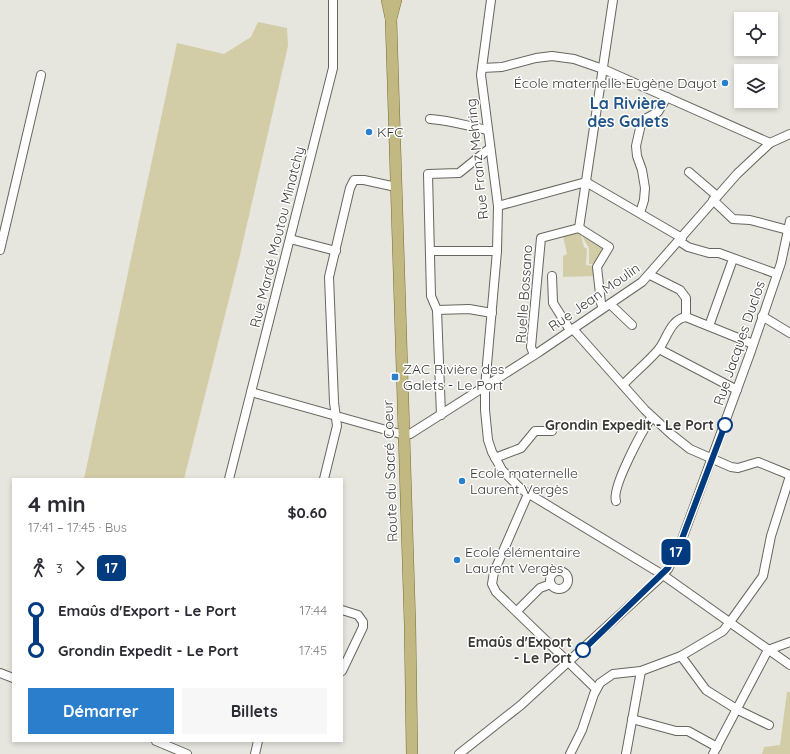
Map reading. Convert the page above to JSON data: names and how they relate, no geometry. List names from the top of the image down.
{
  "streets": {
    "main road": ["Route du Sacré Coeur"],
    "street": [
      "Rue Franz Mehring",
      "Rue Mardé Moutou Minatchy",
      "Ruelle Bossano",
      "Rue Jean Moulin",
      "Rue Jacques Duclos"
    ]
  },
  "crossings": [
    ["Rue Franz Mehring", "Rue Jean Moulin"],
    ["Rue Franz Mehring", "Rue Jacques Duclos"],
    ["Ruelle Bossano", "Rue Jean Moulin"],
    ["Rue Jean Moulin", "Route du Sacré Coeur"]
  ],
  "districts": ["La Rivière des Galets"],
  "places": {
    "other": [
      "École maternelle Eugène Dayot",
      "KFC",
      "Grondin Expedit - Le Port",
      "Ecole maternelle Laurent Vergès",
      "Ecole élémentaire Laurent Vergès",
      "Emaûs d'Export - Le Port"
    ],
    "transit": ["ZAC Rivière des Galets - Le Port"]
  },
  "lines": ["bus line 17"],
  "page": {
    "on_map": "17",
    "heading": ["4 min", "17:41 – 17:45 · Bus", "$0.60"],
    "legs": ["3", "17"],
    "list": [
      {
        "name": "Emaûs d'Export - Le Port",
        "value": "17:44"
      },
      {
        "name": "Grondin Expedit - Le Port",
        "value": "17:45"
      }
    ],
    "buttons": ["Démarrer", "Billets"]
  }
}
